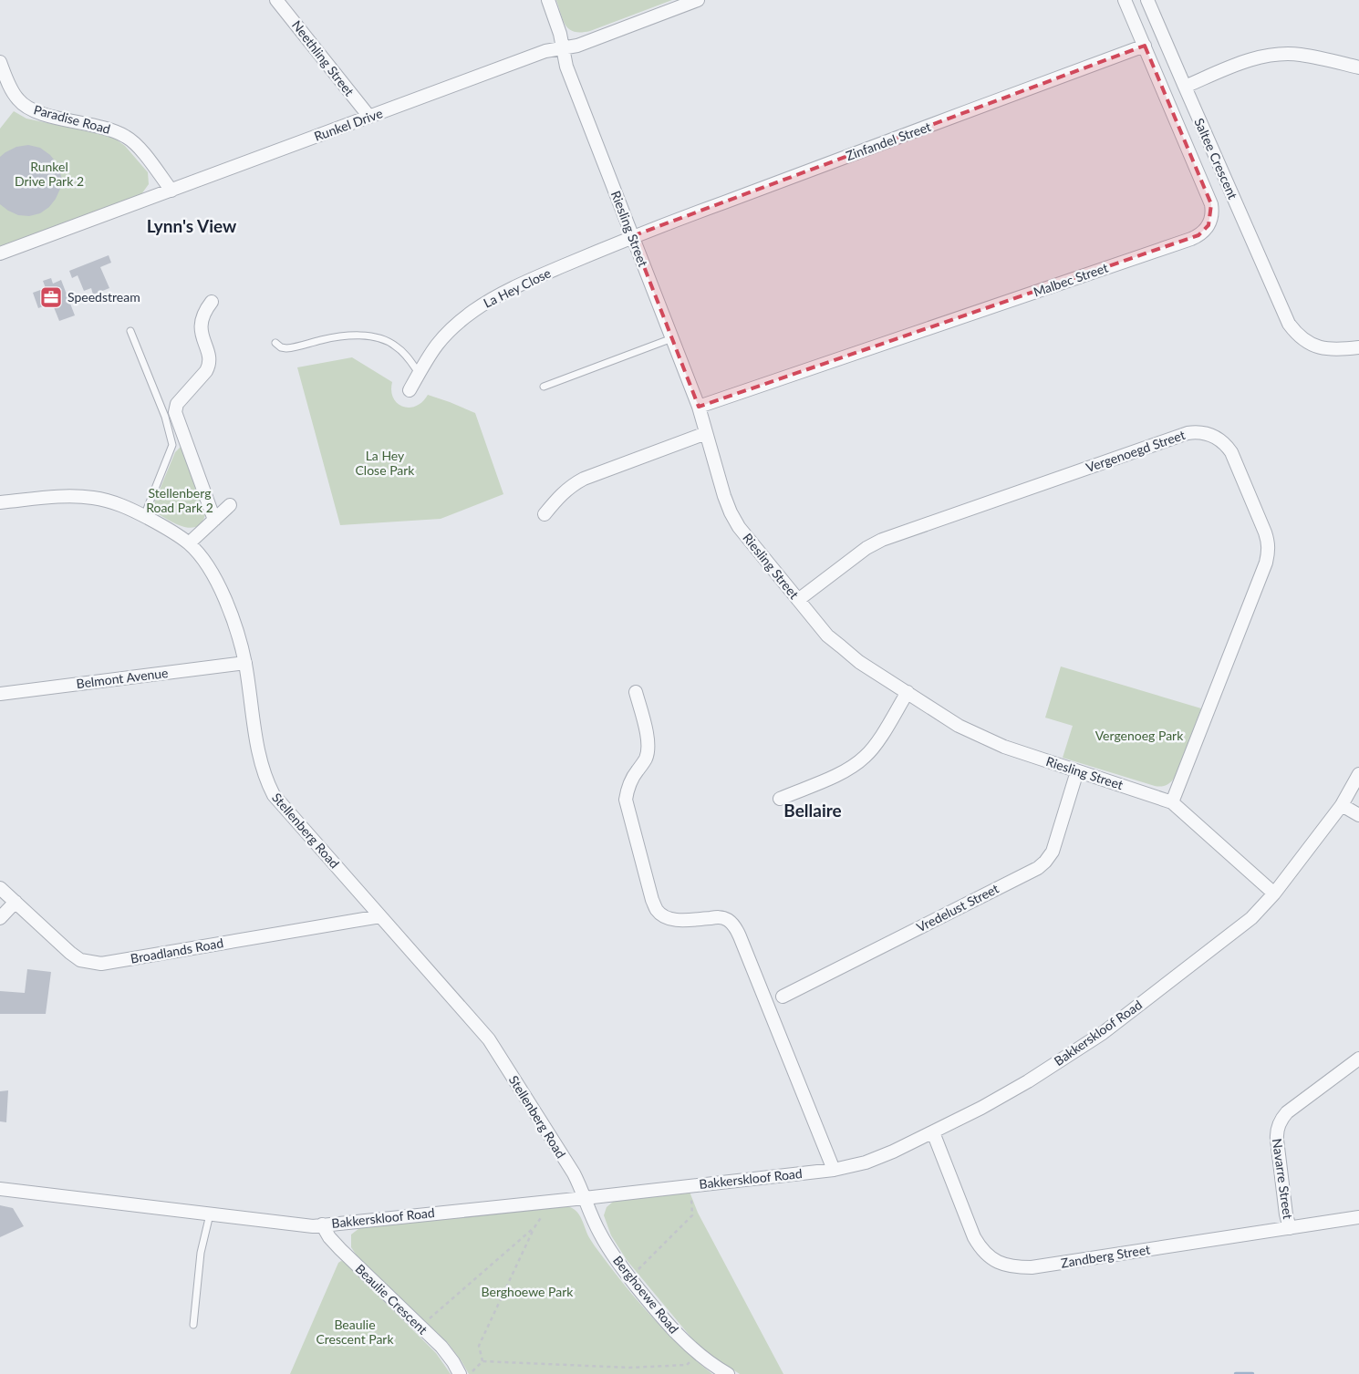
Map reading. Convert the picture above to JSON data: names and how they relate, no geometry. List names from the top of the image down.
{
  "streets": {
    "street": [
      "Neethling Street",
      "Paradise Road",
      "Runkel Drive",
      "Zinfandel Street",
      "Saltee Crescent",
      "Riesling Street",
      "Malbec Street",
      "La Hey Close",
      "Vergenoegd Street",
      "Belmont Avenue",
      "Stellenberg Road",
      "Vredelust Street",
      "Broadlands Road",
      "Bakkerskloof Road",
      "Navarre Street",
      "Zandberg Street",
      "Berghoewe Road",
      "Beaulie Crescent"
    ]
  },
  "crossings": [
    ["Neethling Street", "Runkel Drive"],
    ["Paradise Road", "Runkel Drive"],
    ["Runkel Drive", "Riesling Street"],
    ["Zinfandel Street", "Riesling Street"],
    ["Zinfandel Street", "Malbec Street"],
    ["Zinfandel Street", "La Hey Close"],
    ["Riesling Street", "Malbec Street"],
    ["Riesling Street", "La Hey Close"],
    ["Riesling Street", "Vergenoegd Street"],
    ["Riesling Street", "Vredelust Street"],
    ["Riesling Street", "Bakkerskloof Road"],
    ["Belmont Avenue", "Stellenberg Road"],
    ["Stellenberg Road", "Broadlands Road"],
    ["Stellenberg Road", "Bakkerskloof Road"],
    ["Stellenberg Road", "Berghoewe Road"],
    ["Bakkerskloof Road", "Zandberg Street"],
    ["Bakkerskloof Road", "Berghoewe Road"],
    ["Bakkerskloof Road", "Beaulie Crescent"],
    ["Navarre Street", "Zandberg Street"]
  ],
  "districts": ["Lynn's View", "Bellaire"],
  "parks": [
    "Runkel Drive Park 2",
    "La Hey Close Park",
    "Stellenberg Road Park 2",
    "Vergenoeg Park",
    "Berghoewe Park",
    "Beaulie Crescent Park"
  ],
  "places": {
    "office": ["Speedstream"]
  }
}
